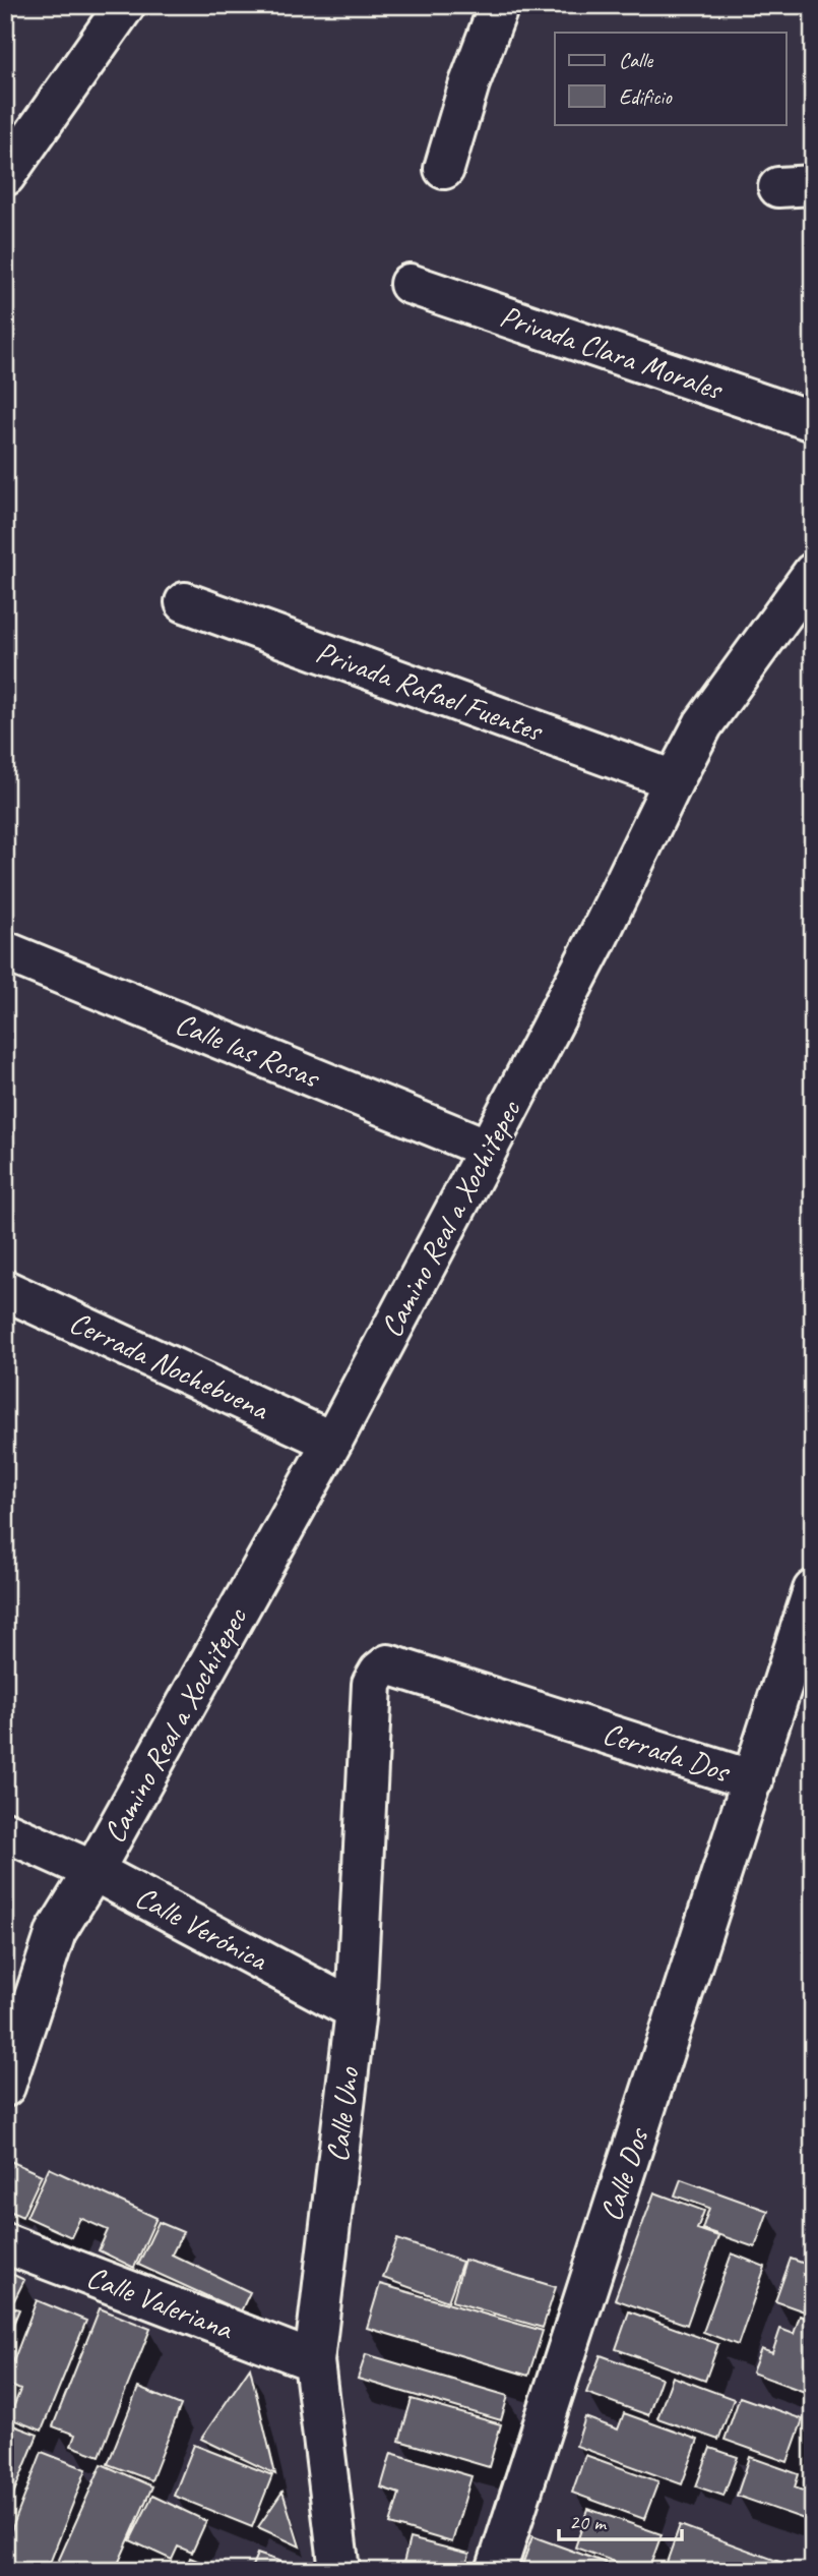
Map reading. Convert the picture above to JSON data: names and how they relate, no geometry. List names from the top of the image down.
{
  "streets": {
    "street": [
      "Privada Clara Morales",
      "Privada Rafael Fuentes",
      "Calle las Rosas",
      "Camino Real a Xochitepec",
      "Cerrada Nochebuena",
      "Cerrada Dos",
      "Calle Verónica",
      "Calle Uno",
      "Calle Dos",
      "Calle Valeriana"
    ]
  },
  "crossings": [
    ["Privada Rafael Fuentes", "Camino Real a Xochitepec"],
    ["Calle las Rosas", "Camino Real a Xochitepec"],
    ["Camino Real a Xochitepec", "Cerrada Nochebuena"],
    ["Camino Real a Xochitepec", "Calle Verónica"],
    ["Cerrada Dos", "Calle Uno"],
    ["Cerrada Dos", "Calle Dos"],
    ["Calle Verónica", "Calle Uno"],
    ["Calle Uno", "Calle Valeriana"]
  ],
  "legend": ["Calle", "Edificio"],
  "scale_bar": "20 m"
}
